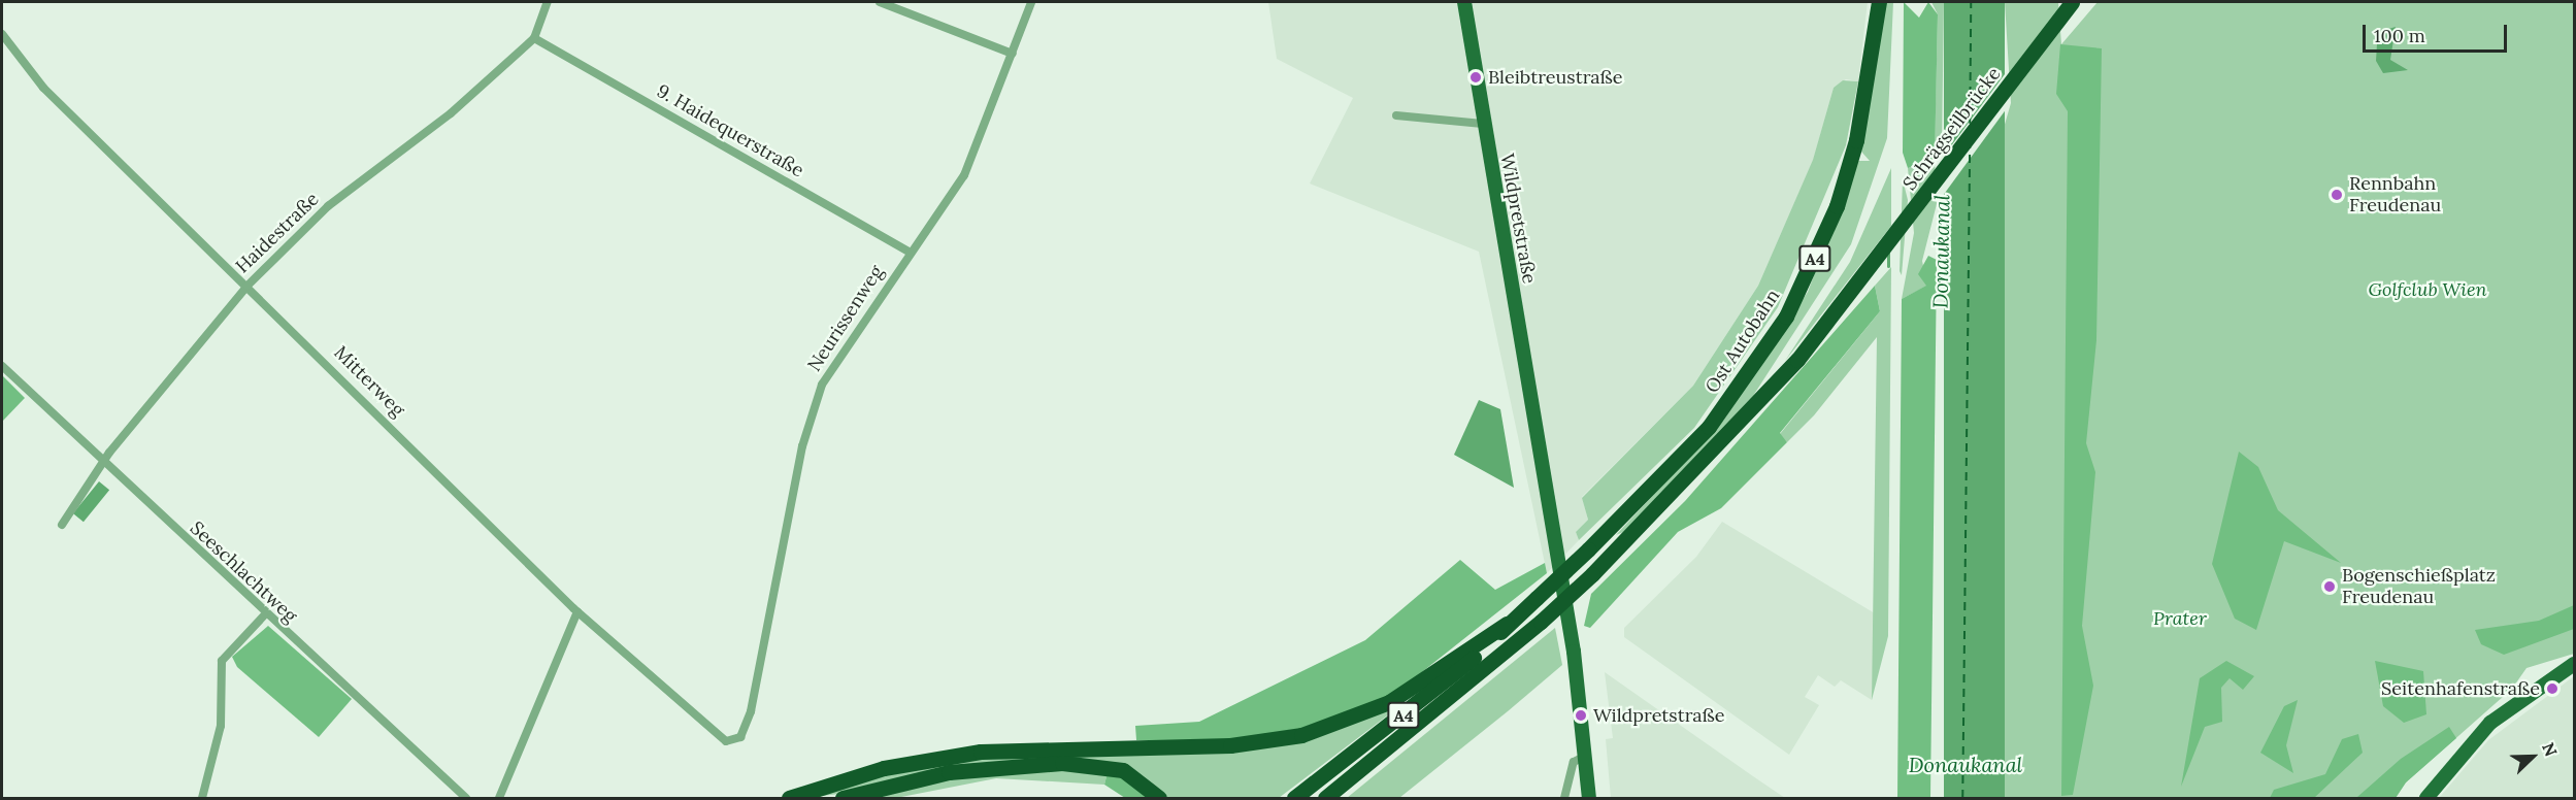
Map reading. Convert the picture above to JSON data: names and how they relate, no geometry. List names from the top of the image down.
{
  "streets": {
    "highway": ["Schrägseilbrücke", "A4", "Ost Autobahn"],
    "main road": ["Wildpretstraße"],
    "street": [
      "9. Haidequerstraße",
      "Haidestraße",
      "Neurissenweg",
      "Mitterweg",
      "Seeschlachtweg"
    ]
  },
  "crossings": [
    ["Schrägseilbrücke", "A4"],
    ["9. Haidequerstraße", "Haidestraße"],
    ["9. Haidequerstraße", "Neurissenweg"],
    ["Haidestraße", "Mitterweg"],
    ["Haidestraße", "Seeschlachtweg"],
    ["A4", "Ost Autobahn"],
    ["Neurissenweg", "Mitterweg"]
  ],
  "water": ["Donaukanal"],
  "parks": ["Golfclub Wien", "Prater"],
  "places": [
    "Bleibtreustraße",
    "Rennbahn Freudenau",
    "Bogenschießplatz Freudenau",
    "Seitenhafenstraße",
    "Wildpretstraße"
  ],
  "scale_bar": "100 m",
  "north": "top right"
}
